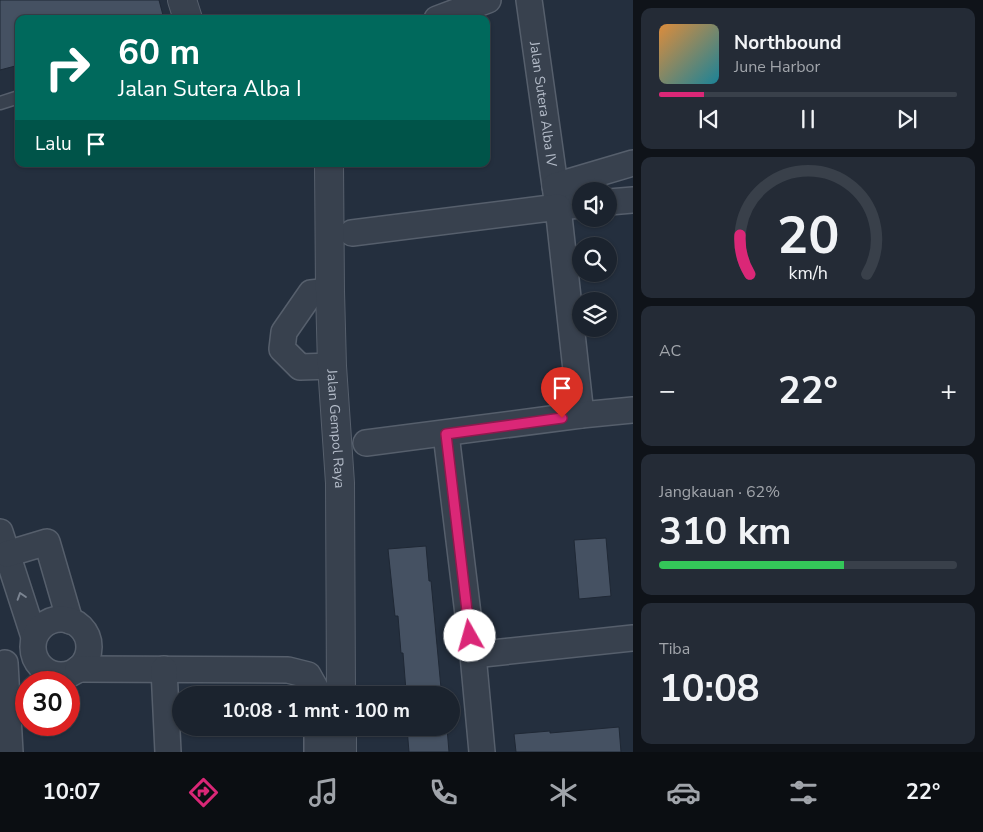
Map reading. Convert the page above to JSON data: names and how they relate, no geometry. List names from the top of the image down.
{
  "streets": {
    "street": ["Jalan Sutera Alba IV", "Jalan Gempol Raya"]
  },
  "page": {
    "turn": ["60 m", "Jalan Sutera Alba I"],
    "song": ["Northbound", "June Harbor"],
    "then": "Lalu",
    "tile": [
      "AC",
      ["Jangkauan · 62%", "310 km"],
      ["Tiba", "10:08"]
    ],
    "heat": ["−", "22°", "+"],
    "limit": "30",
    "trip": "10:08 · 1 mnt · 100 m",
    "tabs": ["10:07", "22°"],
    "gauge": ["20", "km/h"]
  }
}
